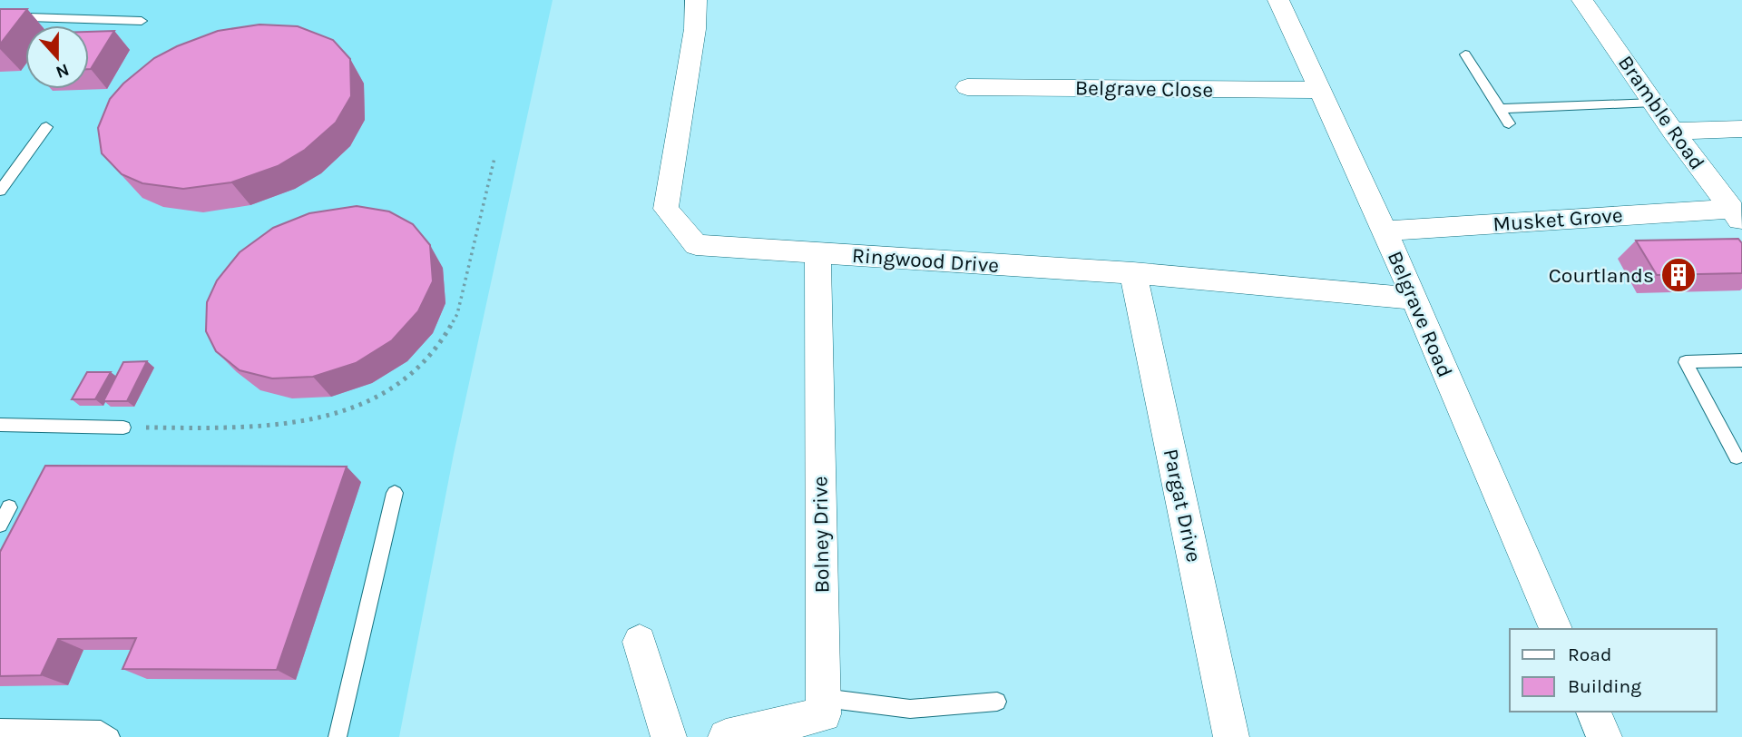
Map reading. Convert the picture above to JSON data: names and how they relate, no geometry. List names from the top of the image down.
{
  "streets": {
    "street": [
      "Belgrave Close",
      "Bramble Road",
      "Musket Grove",
      "Ringwood Drive",
      "Belgrave Road",
      "Pargat Drive",
      "Bolney Drive"
    ]
  },
  "crossings": [
    ["Belgrave Close", "Belgrave Road"],
    ["Bramble Road", "Musket Grove"],
    ["Musket Grove", "Belgrave Road"],
    ["Ringwood Drive", "Belgrave Road"],
    ["Ringwood Drive", "Pargat Drive"],
    ["Ringwood Drive", "Bolney Drive"]
  ],
  "places": {
    "building": ["Courtlands"]
  },
  "legend": ["Road", "Building"],
  "north": "bottom"
}
